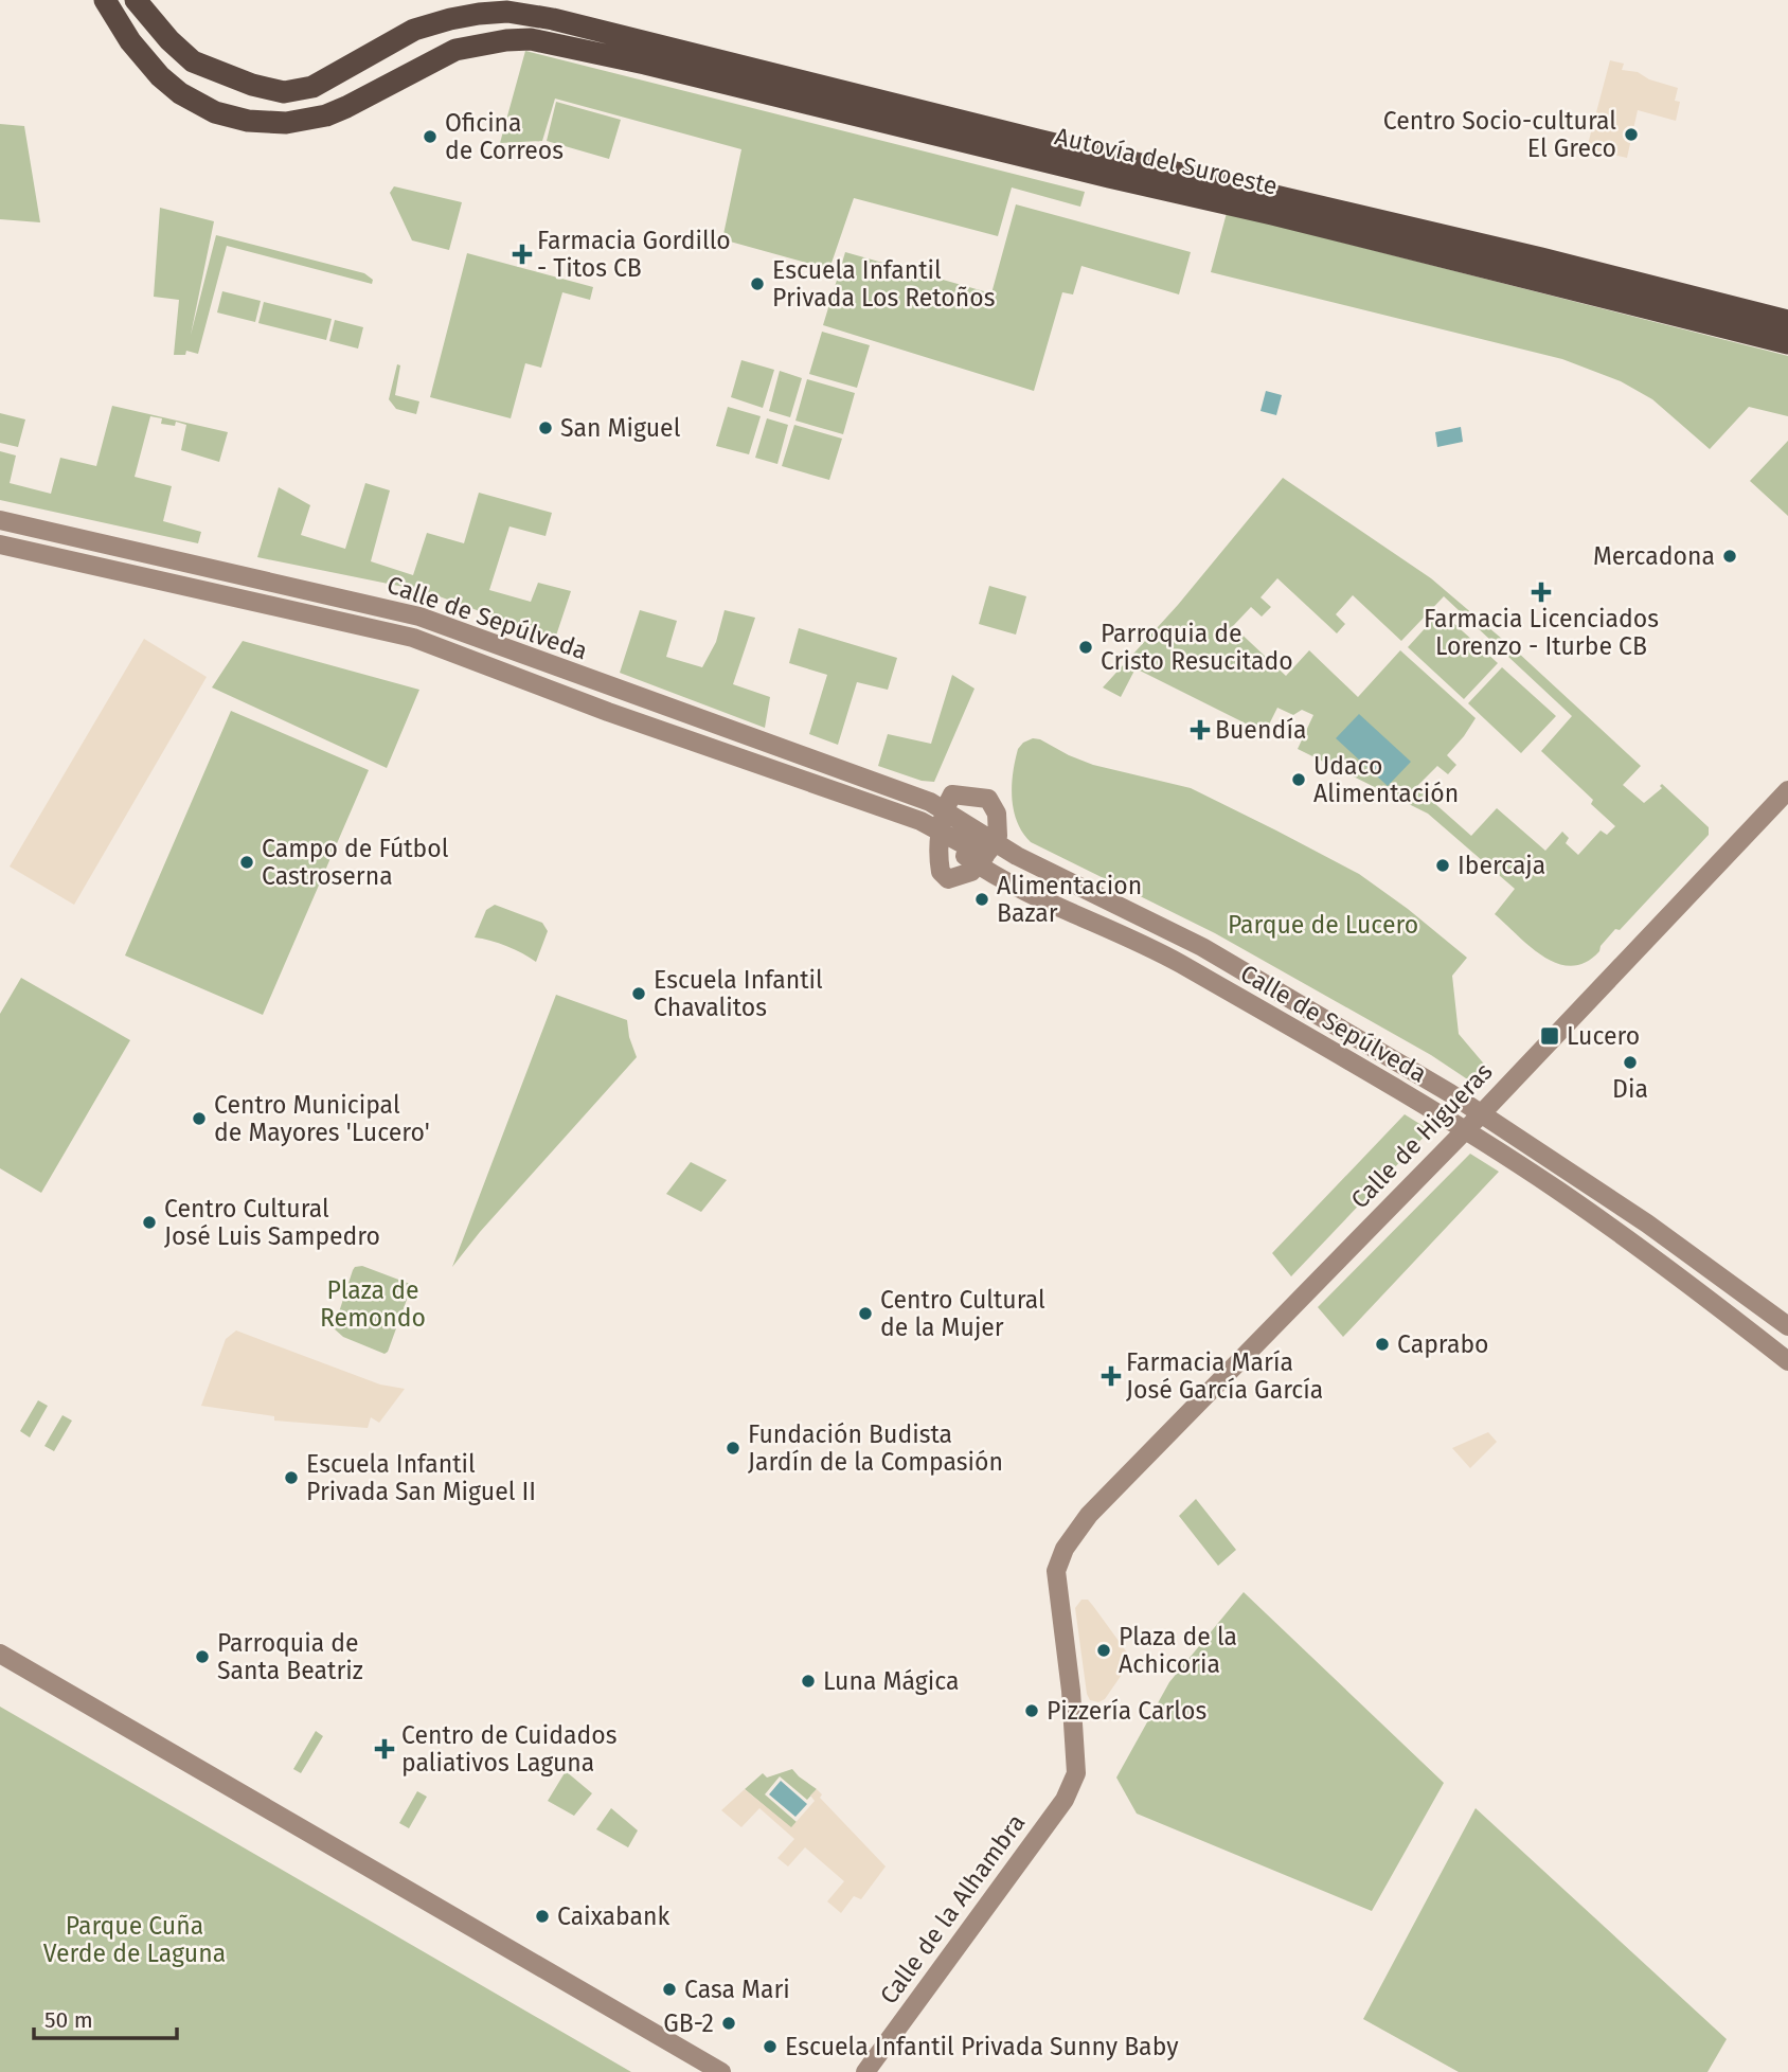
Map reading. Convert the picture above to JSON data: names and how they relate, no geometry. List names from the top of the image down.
{
  "streets": {
    "highway": ["Autovía del Suroeste"],
    "street": ["Calle de Sepúlveda", "Calle de Higueras", "Calle de la Alhambra"]
  },
  "crossings": [
    ["Calle de Higueras", "Calle de la Alhambra"]
  ],
  "parks": ["Parque de Lucero", "Plaza de Remondo", "Parque Cuña Verde de Laguna"],
  "places": {
    "other": [
      "Centro Socio-cultural El Greco",
      "Oficina de Correos",
      "Escuela Infantil Privada Los Retoños",
      "San Miguel",
      "Mercadona",
      "Parroquia de Cristo Resucitado",
      "Udaco Alimentación",
      "Campo de Fútbol Castroserna",
      "Ibercaja",
      "Alimentacion Bazar",
      "Escuela Infantil Chavalitos",
      "Dia",
      "Centro Municipal de Mayores 'Lucero'",
      "Centro Cultural José Luis Sampedro",
      "Centro Cultural de la Mujer",
      "Caprabo",
      "Fundación Budista Jardín de la Compasión",
      "Escuela Infantil Privada San Miguel II",
      "Plaza de la Achicoria",
      "Parroquia de Santa Beatriz",
      "Luna Mágica",
      "Pizzería Carlos",
      "Caixabank",
      "Casa Mari",
      "GB-2",
      "Escuela Infantil Privada Sunny Baby"
    ],
    "health": [
      "Farmacia Gordillo - Titos CB",
      "Farmacia Licenciados Lorenzo - Iturbe CB",
      "Buendía",
      "Farmacia María José García García",
      "Centro de Cuidados paliativos Laguna"
    ],
    "transit": ["Lucero"]
  },
  "scale_bar": "50 m"
}
